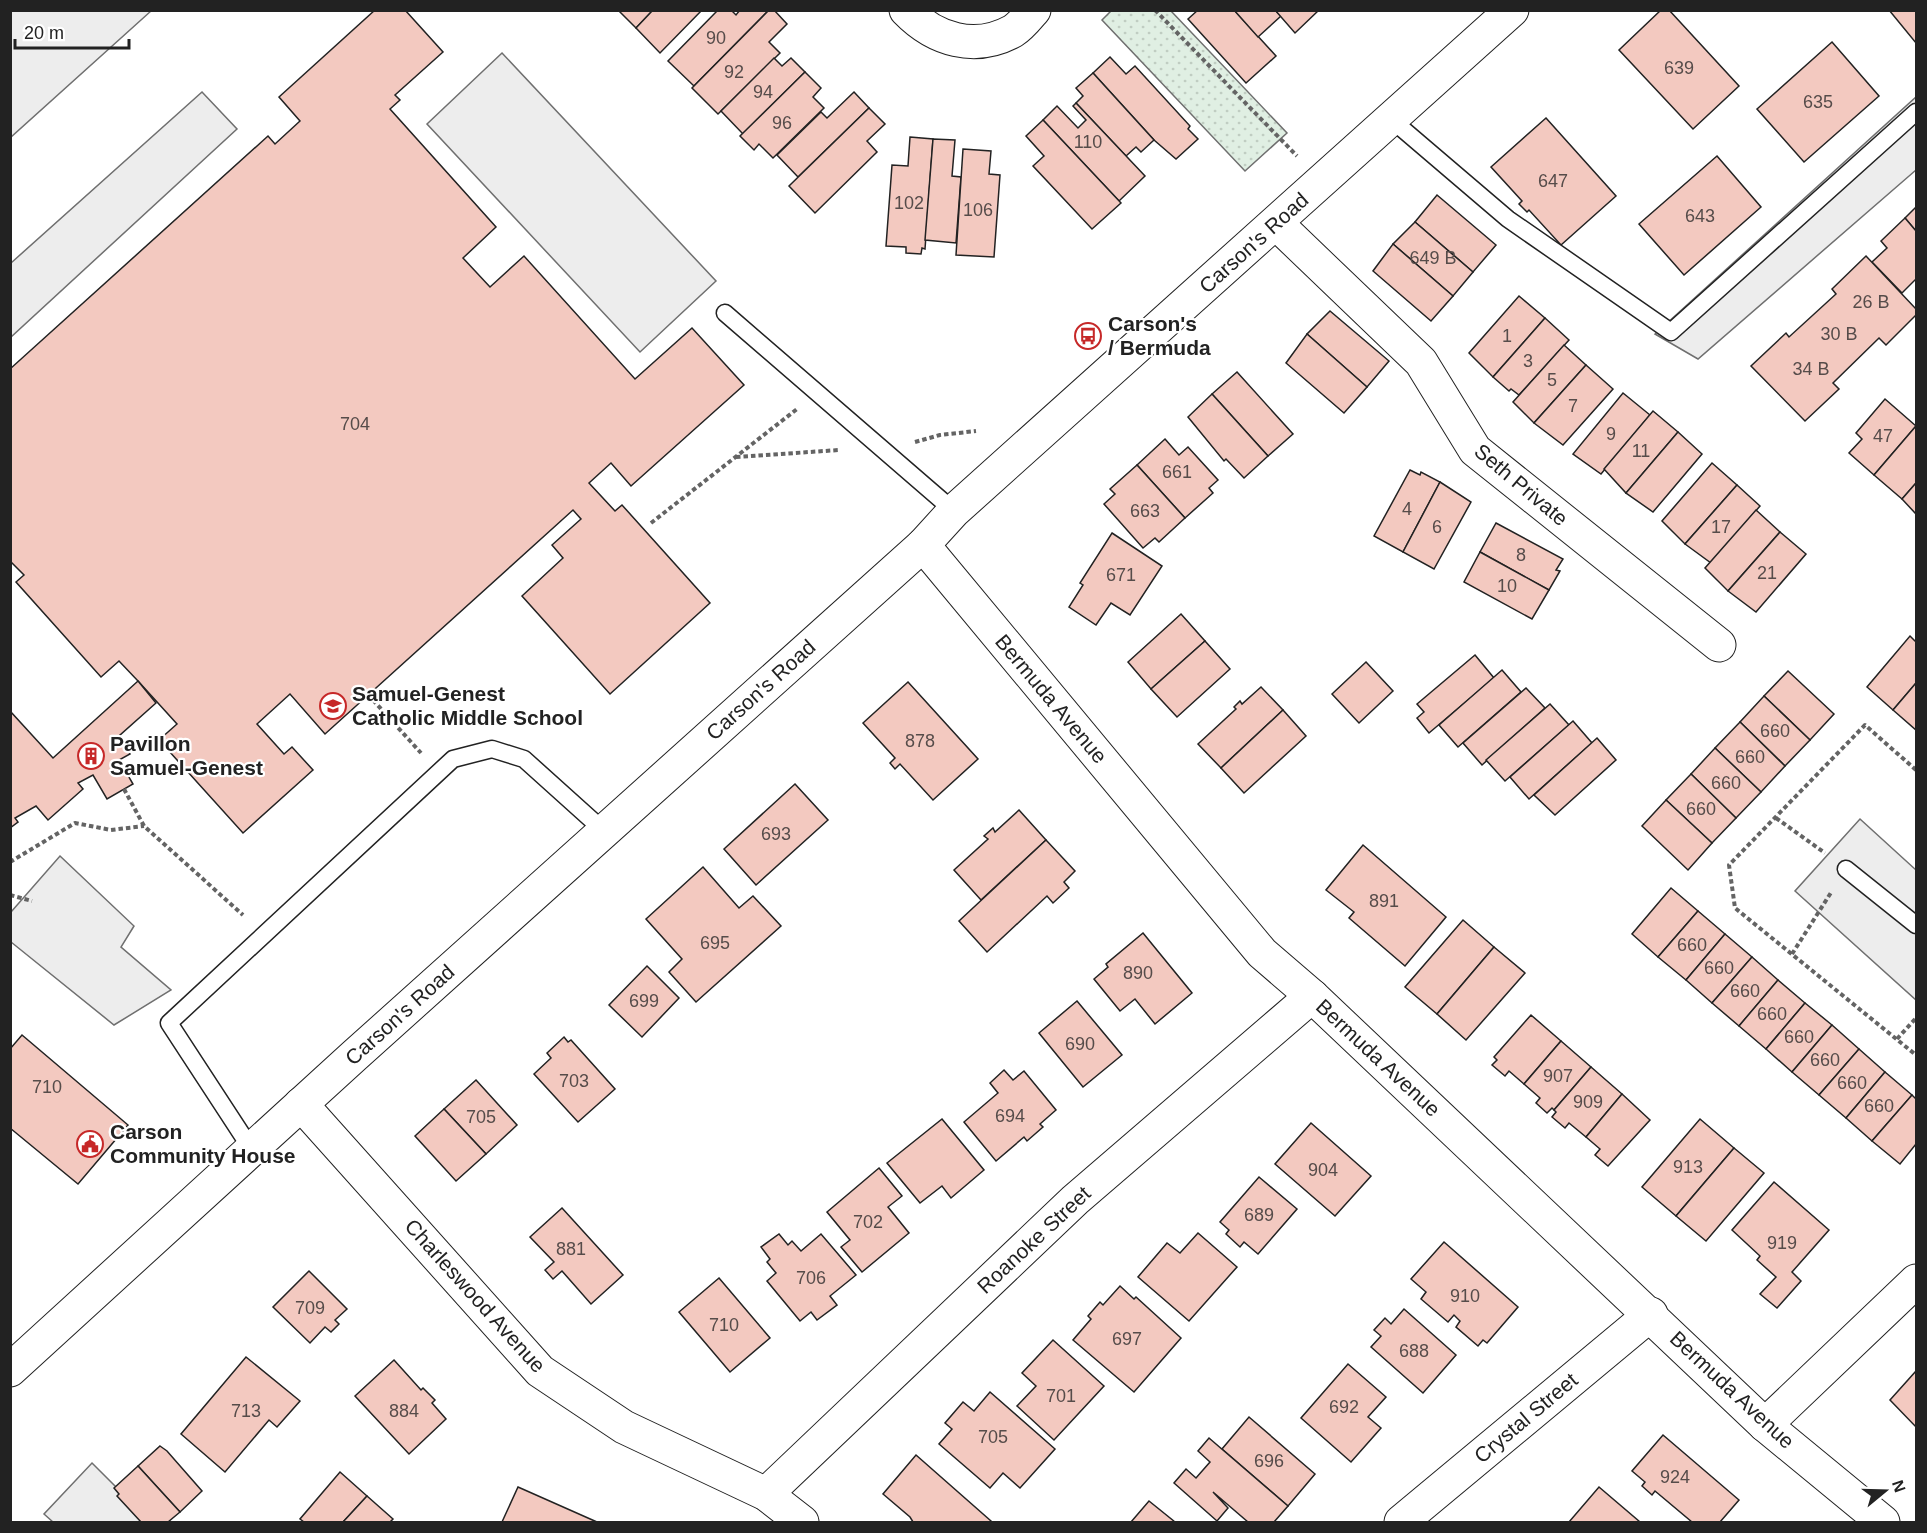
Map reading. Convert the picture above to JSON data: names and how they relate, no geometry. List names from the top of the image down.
{
  "streets": {
    "street": [
      "Carson's Road",
      "Seth Private",
      "Bermuda Avenue",
      "Roanoke Street",
      "Charleswood Avenue",
      "Crystal Street"
    ]
  },
  "crossings": [
    ["Carson's Road", "Seth Private"],
    ["Carson's Road", "Bermuda Avenue"],
    ["Carson's Road", "Charleswood Avenue"],
    ["Bermuda Avenue", "Roanoke Street"],
    ["Bermuda Avenue", "Crystal Street"],
    ["Roanoke Street", "Charleswood Avenue"]
  ],
  "places": {
    "bus stop": ["Carson's / Bermuda"],
    "school or university": ["Samuel-Genest Catholic Middle School"],
    "building": ["Pavillon Samuel-Genest"],
    "public building": ["Carson Community House"]
  },
  "house_numbers": [
    "90",
    "639",
    "92",
    "94",
    "635",
    "96",
    "110",
    "647",
    "102",
    "106",
    "643",
    "649 B",
    "26 B",
    "30 B",
    "1",
    "3",
    "34 B",
    "5",
    "7",
    "704",
    "9",
    "47",
    "11",
    "661",
    "4",
    "663",
    "6",
    "17",
    "8",
    "21",
    "671",
    "10",
    "660",
    "878",
    "660",
    "660",
    "660",
    "693",
    "891",
    "695",
    "660",
    "660",
    "890",
    "660",
    "699",
    "660",
    "660",
    "690",
    "660",
    "907",
    "703",
    "660",
    "710",
    "909",
    "660",
    "694",
    "705",
    "913",
    "904",
    "689",
    "702",
    "919",
    "881",
    "706",
    "910",
    "709",
    "710",
    "697",
    "688",
    "701",
    "692",
    "713",
    "884",
    "705",
    "696",
    "924"
  ],
  "scale_bar": "20 m",
  "north": "right"
}
